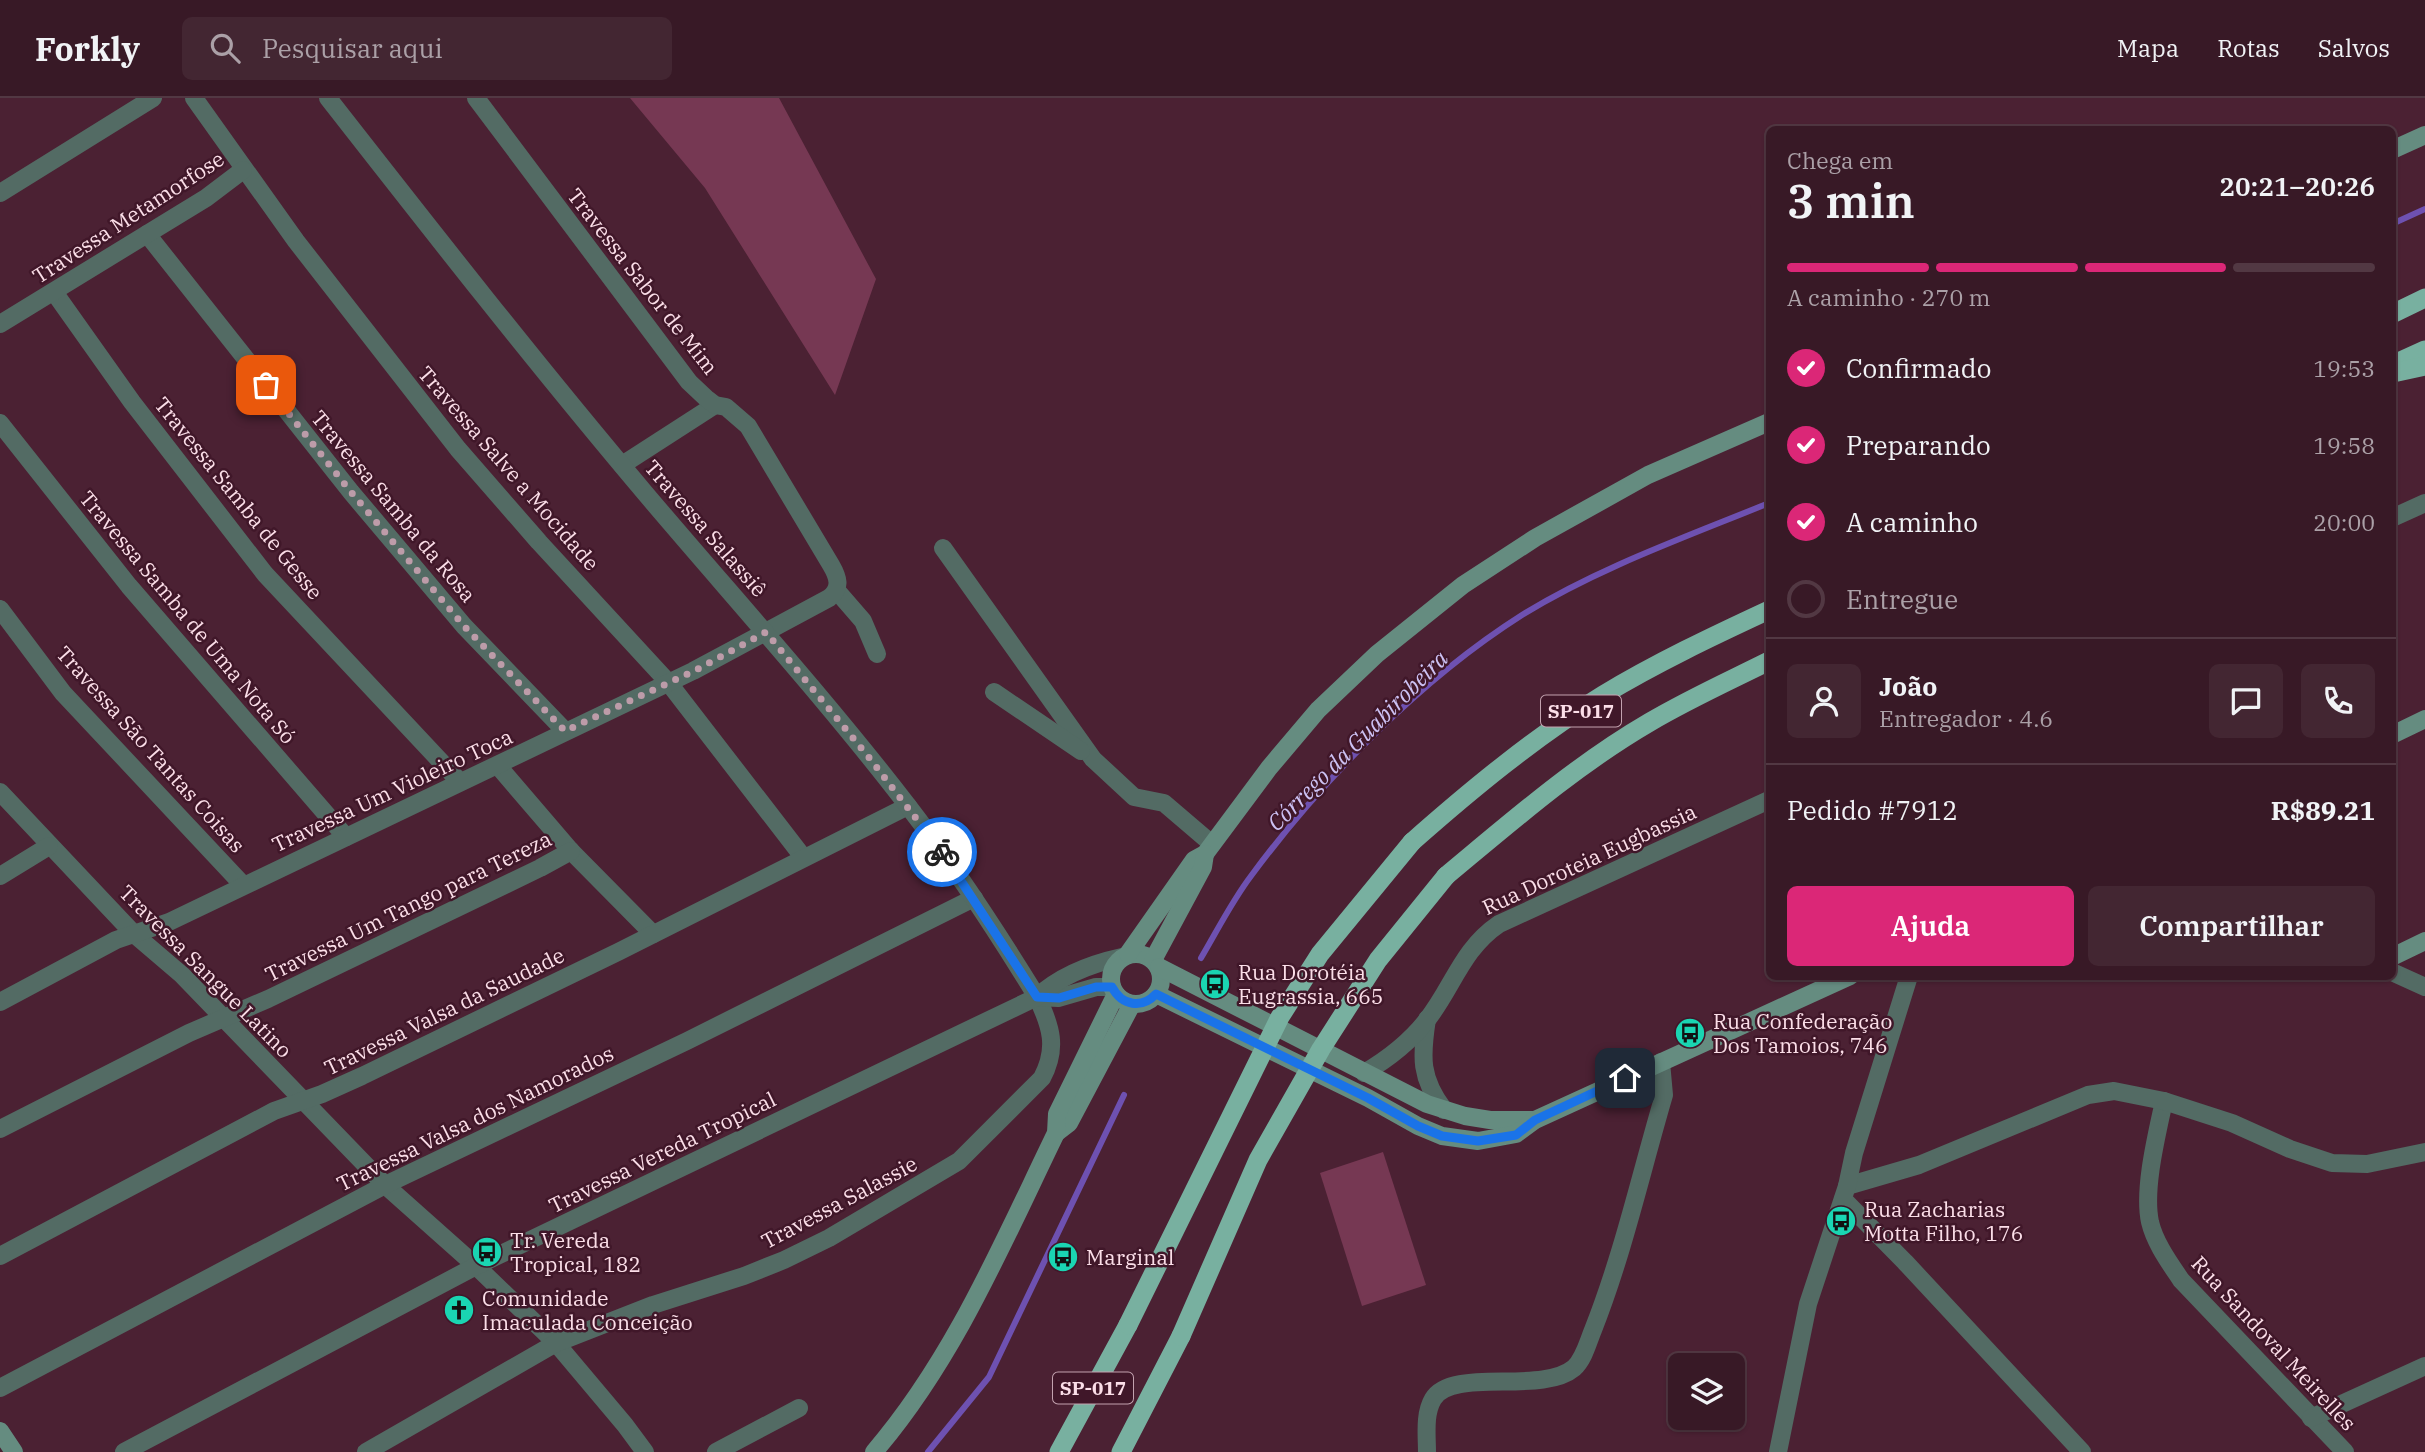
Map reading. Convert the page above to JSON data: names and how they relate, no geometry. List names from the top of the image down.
{
  "streets": {
    "highway": ["SP-017"],
    "street": [
      "Travessa Metamorfose",
      "Travessa Sabor de Mim",
      "Travessa Salve a Mocidade",
      "Travessa Samba de Gesse",
      "Travessa Samba da Rosa",
      "Travessa Salassiê",
      "Travessa Samba de Uma Nota Só",
      "Travessa São Tantas Coisas",
      "Travessa Um Violeiro Toca",
      "Rua Doroteia Eugbassia",
      "Travessa Um Tango para Tereza",
      "Travessa Sangue Latino",
      "Travessa Valsa da Saudade",
      "Travessa Valsa dos Namorados",
      "Travessa Vereda Tropical",
      "Travessa Salassie",
      "Rua Sandoval Meirelles"
    ]
  },
  "crossings": [
    ["Travessa Metamorfose", "Travessa Salve a Mocidade"],
    ["Travessa Metamorfose", "Travessa Samba de Gesse"],
    ["Travessa Metamorfose", "Travessa Samba da Rosa"],
    ["Travessa Sabor de Mim", "Travessa Um Violeiro Toca"],
    ["Travessa Salve a Mocidade", "Travessa Um Violeiro Toca"],
    ["Travessa Salve a Mocidade", "Travessa Valsa da Saudade"],
    ["Travessa Samba de Gesse", "Travessa Um Violeiro Toca"],
    ["Travessa Samba da Rosa", "Travessa Um Violeiro Toca"],
    ["Travessa Salassiê", "Travessa Um Violeiro Toca"],
    ["Travessa Salassiê", "Travessa Valsa da Saudade"],
    ["Travessa Salassiê", "Travessa Valsa dos Namorados"],
    ["Travessa Salassiê", "Travessa Vereda Tropical"],
    ["Travessa Salassiê", "Travessa Salassie"],
    ["Travessa Samba de Uma Nota Só", "Travessa Um Violeiro Toca"],
    ["Travessa São Tantas Coisas", "Travessa Um Violeiro Toca"],
    ["Travessa Um Violeiro Toca", "Travessa Sangue Latino"],
    ["Travessa Um Tango para Tereza", "Travessa Sangue Latino"],
    ["Travessa Sangue Latino", "Travessa Valsa da Saudade"],
    ["Travessa Sangue Latino", "Travessa Valsa dos Namorados"],
    ["Travessa Sangue Latino", "Travessa Vereda Tropical"],
    ["Travessa Sangue Latino", "Travessa Salassie"],
    ["Travessa Vereda Tropical", "Travessa Salassie"]
  ],
  "water": ["Córrego da Guabirobeira"],
  "places": {
    "bus stop": [
      "Rua Dorotéia Eugrassia, 665",
      "Rua Confederação Dos Tamoios, 746",
      "Rua Zacharias Motta Filho, 176",
      "Tr. Vereda Tropical, 182",
      "Marginal"
    ],
    "church": ["Comunidade Imaculada Conceição"]
  },
  "page": {
    "header": "Forkly",
    "search": "Pesquisar aqui",
    "nav": ["Mapa", "Rotas", "Salvos"],
    "heading": ["3 min", "Chega em", "20:21–20:26"],
    "panel": [
      "João",
      "Entregador · 4.6",
      "Pedido #7912",
      "R$89.21"
    ],
    "bar": "A caminho · 270 m",
    "list": [
      ["Confirmado", "19:53"],
      ["Preparando", "19:58"],
      ["A caminho", "20:00"],
      "Entregue"
    ],
    "buttons": ["Ajuda", "Compartilhar"]
  }
}
